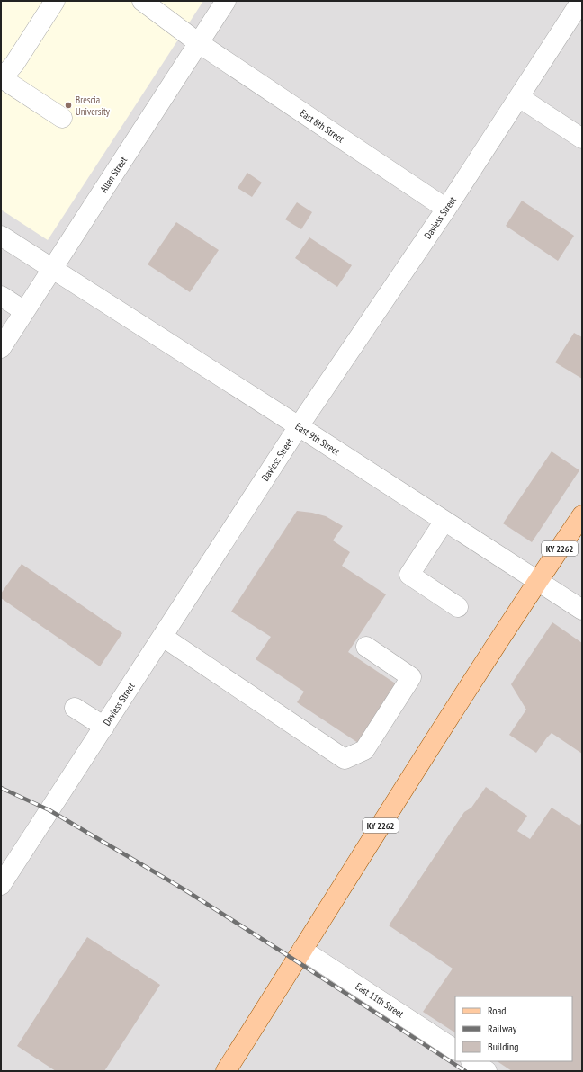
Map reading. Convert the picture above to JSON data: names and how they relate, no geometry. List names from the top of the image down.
{
  "streets": {
    "main road": ["KY 2262"],
    "street": [
      "East 8th Street",
      "Allen Street",
      "Daviess Street",
      "East 9th Street",
      "East 11th Street"
    ]
  },
  "crossings": [
    ["East 8th Street", "Allen Street"],
    ["East 8th Street", "Daviess Street"],
    ["Allen Street", "East 9th Street"],
    ["Daviess Street", "East 9th Street"],
    ["East 9th Street", "KY 2262"],
    ["KY 2262", "East 11th Street"]
  ],
  "places": ["Brescia University"],
  "legend": ["Road", "Railway", "Building"]
}
